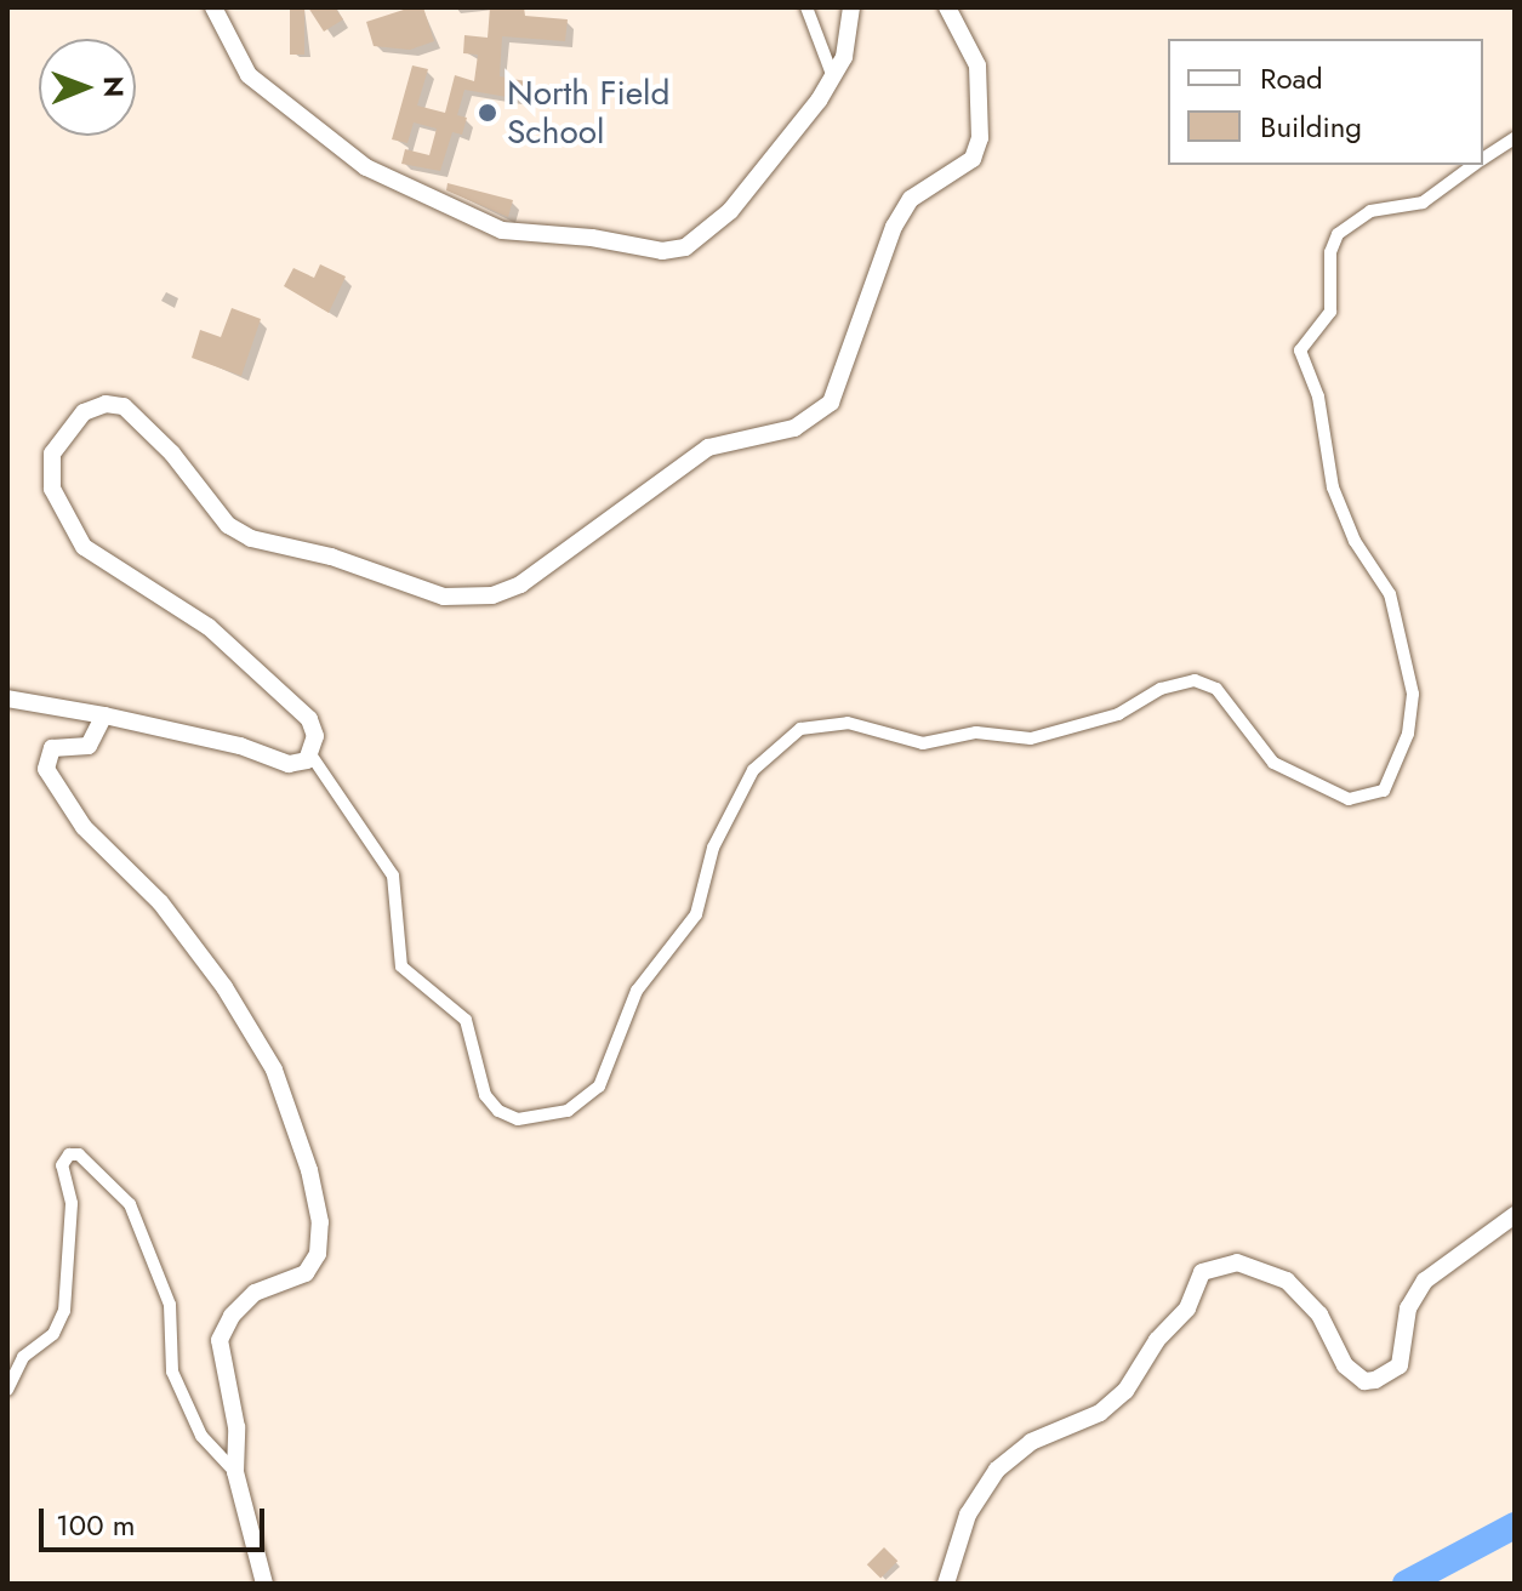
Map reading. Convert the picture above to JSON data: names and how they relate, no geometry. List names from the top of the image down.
{
  "places": ["North Field School"],
  "legend": ["Road", "Building"],
  "scale_bar": "100 m",
  "north": "right"
}
